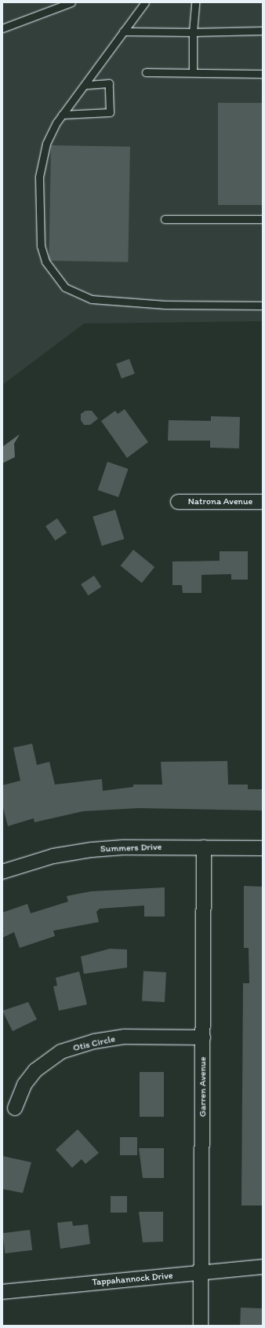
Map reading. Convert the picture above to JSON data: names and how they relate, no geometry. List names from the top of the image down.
{
  "streets": {
    "street": [
      "Natrona Avenue",
      "Summers Drive",
      "Otis Circle",
      "Garren Avenue",
      "Tappahannock Drive"
    ]
  },
  "crossings": [
    ["Summers Drive", "Garren Avenue"],
    ["Otis Circle", "Garren Avenue"],
    ["Garren Avenue", "Tappahannock Drive"]
  ]
}
